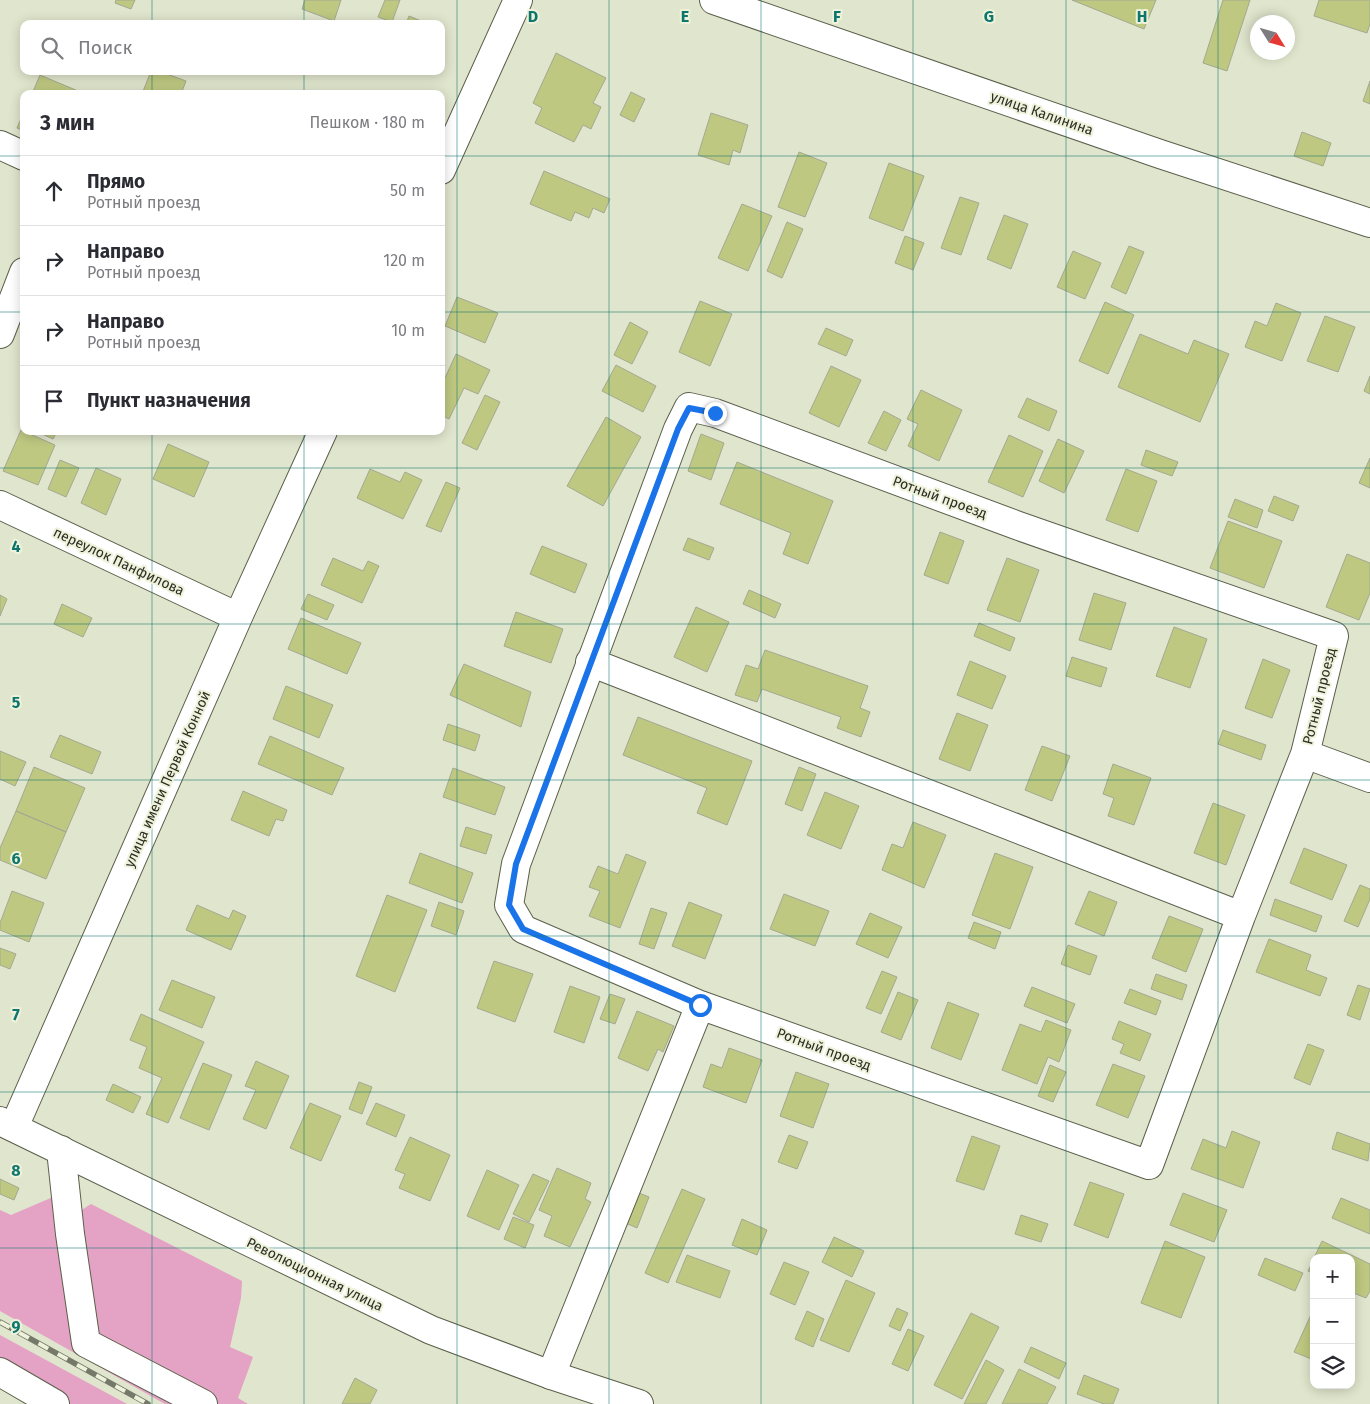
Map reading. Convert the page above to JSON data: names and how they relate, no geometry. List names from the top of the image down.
{
  "streets": {
    "street": [
      "улица Калинина",
      "Ротный проезд",
      "переулок Панфилова",
      "улица имени Первой Конной",
      "Революционная улица"
    ]
  },
  "crossings": [
    ["переулок Панфилова", "улица имени Первой Конной"],
    ["улица имени Первой Конной", "Революционная улица"]
  ],
  "north": "bottom right",
  "page": {
    "search": "Поиск",
    "heading": ["3 мин", "Пешком · 180 m"],
    "list": [
      ["Прямо", "Ротный проезд", "50 m"],
      ["Направо", "Ротный проезд", "120 m"],
      ["Направо", "Ротный проезд", "10 m"],
      "Пункт назначения"
    ],
    "map_buttons": ["+", "−"]
  },
  "grid": {
    "columns": [
      "D",
      "E",
      "F",
      "G",
      "H"
    ],
    "rows": [
      "4",
      "5",
      "6",
      "7",
      "8",
      "9"
    ]
  }
}
